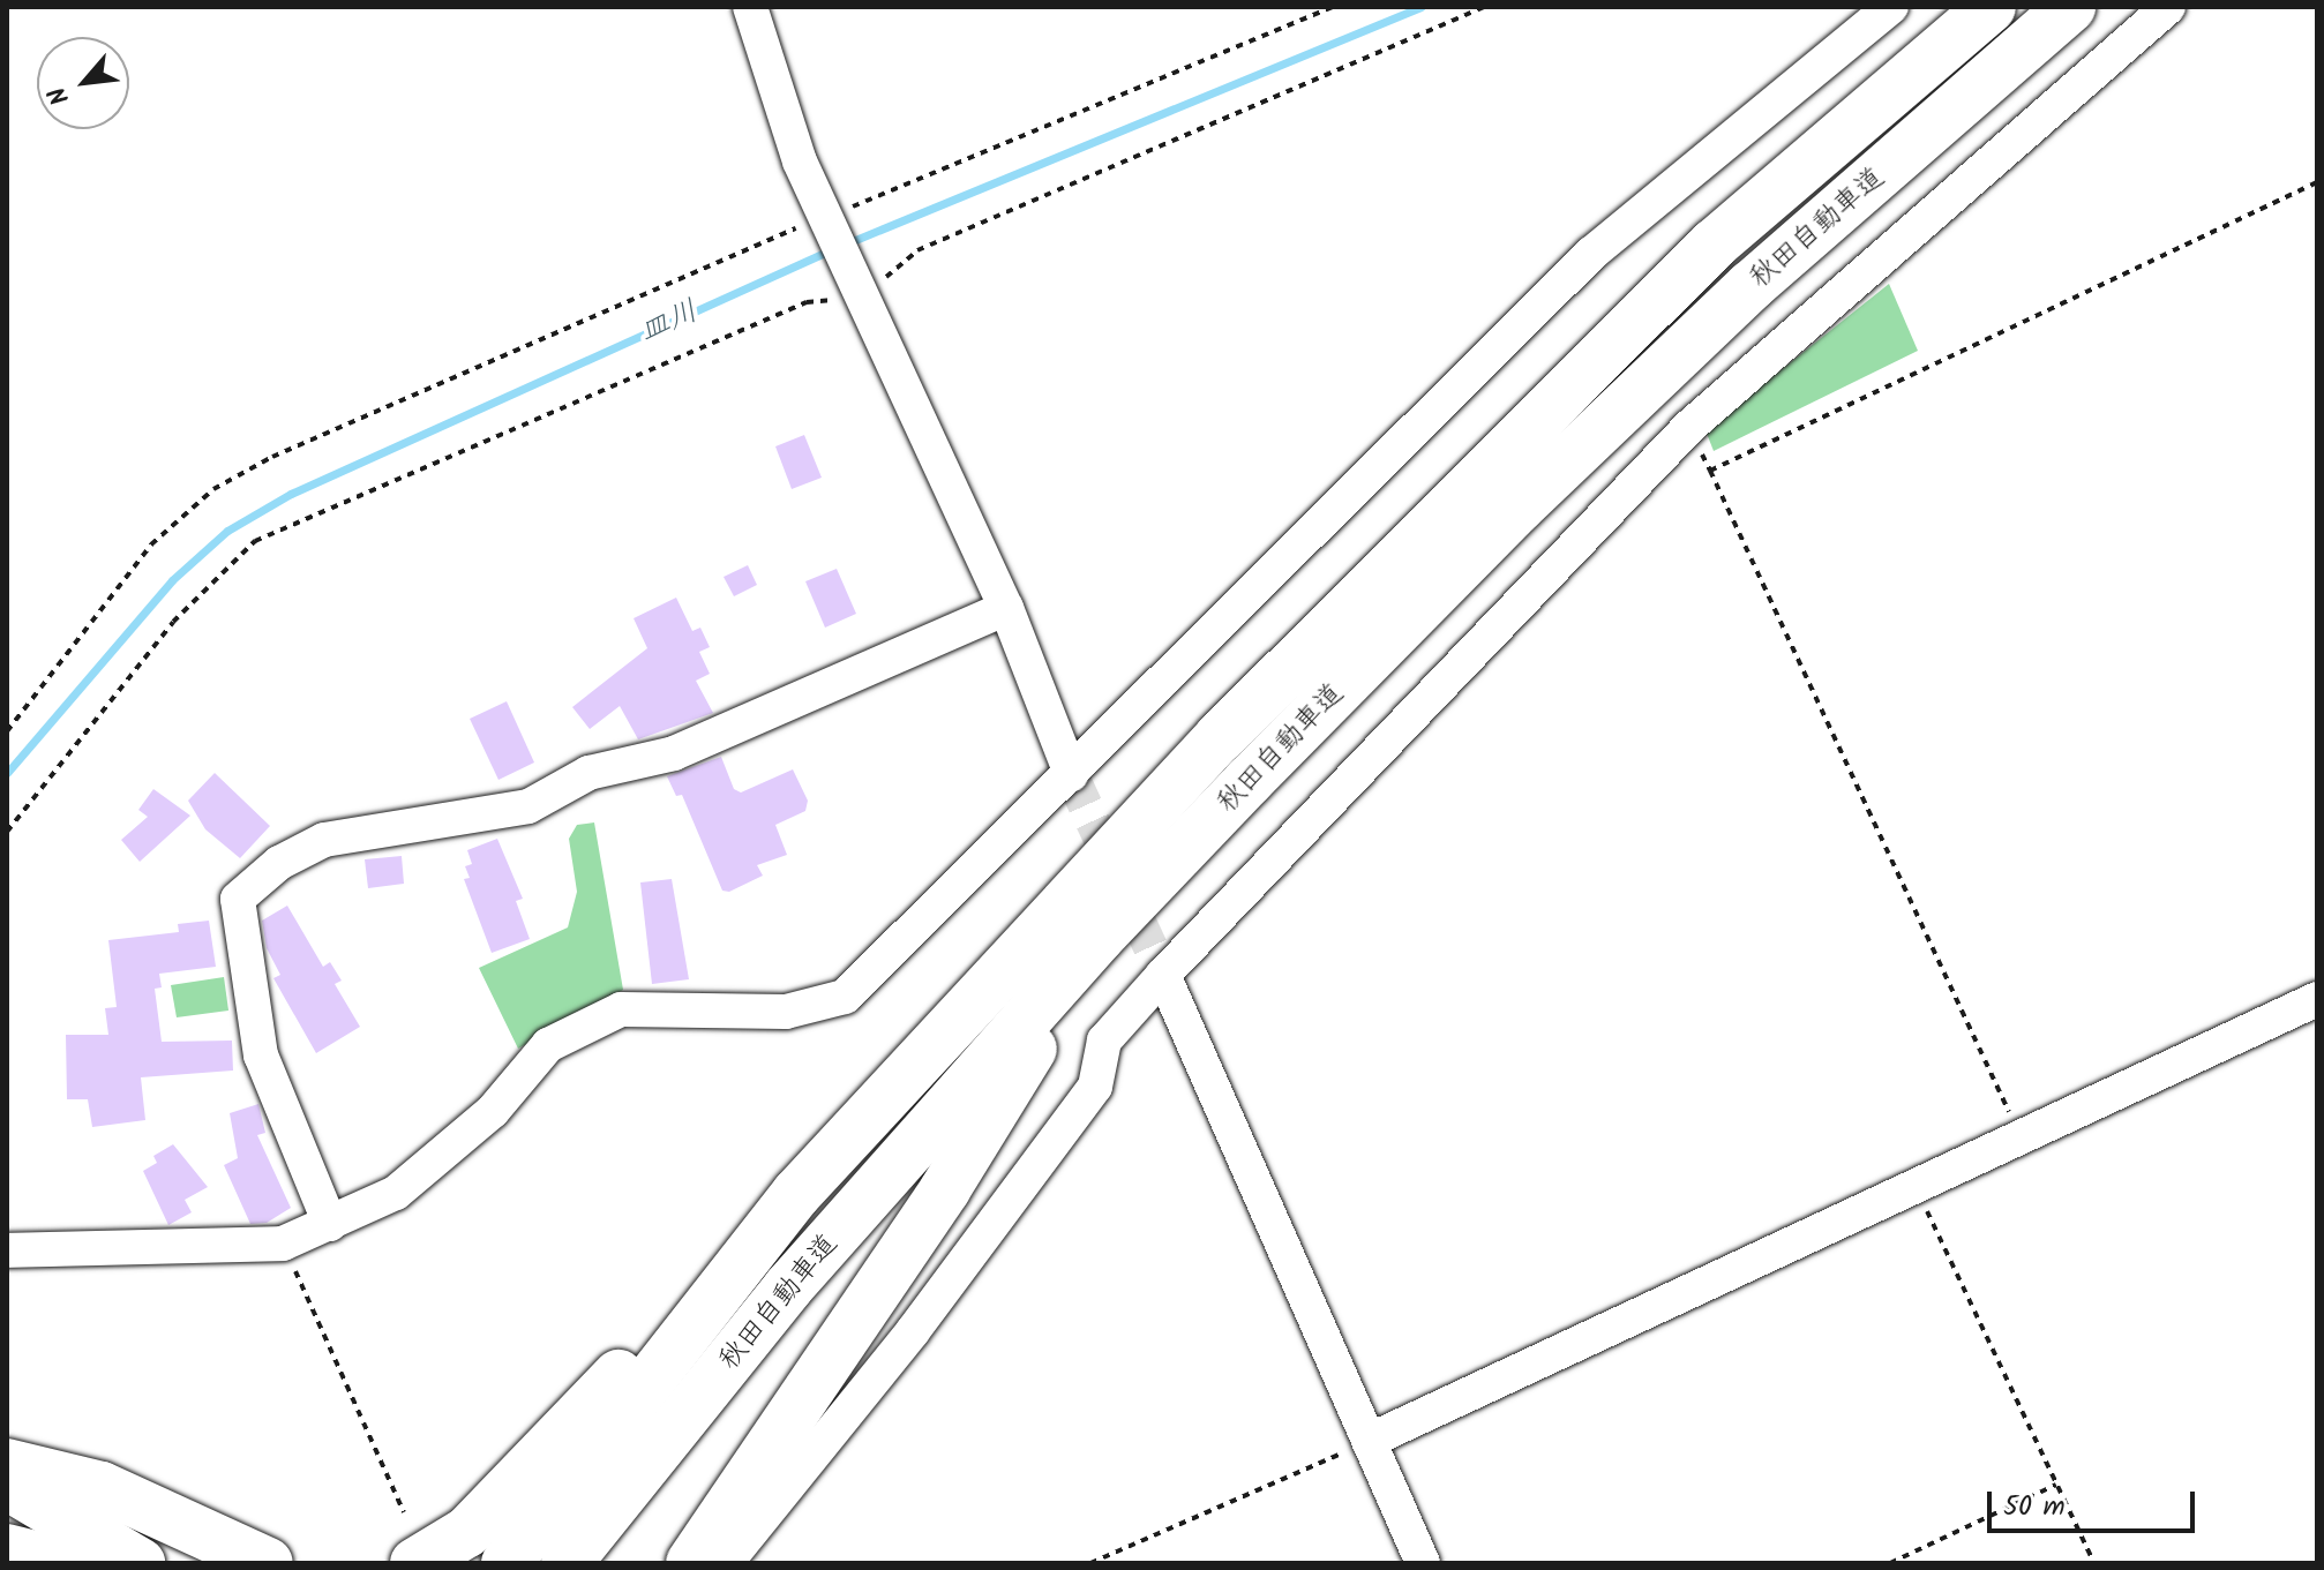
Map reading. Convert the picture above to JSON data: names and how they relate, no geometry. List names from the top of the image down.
{
  "streets": {
    "highway": ["秋田自動車道"]
  },
  "water": ["皿川"],
  "scale_bar": "50 m",
  "north": "bottom left"
}
